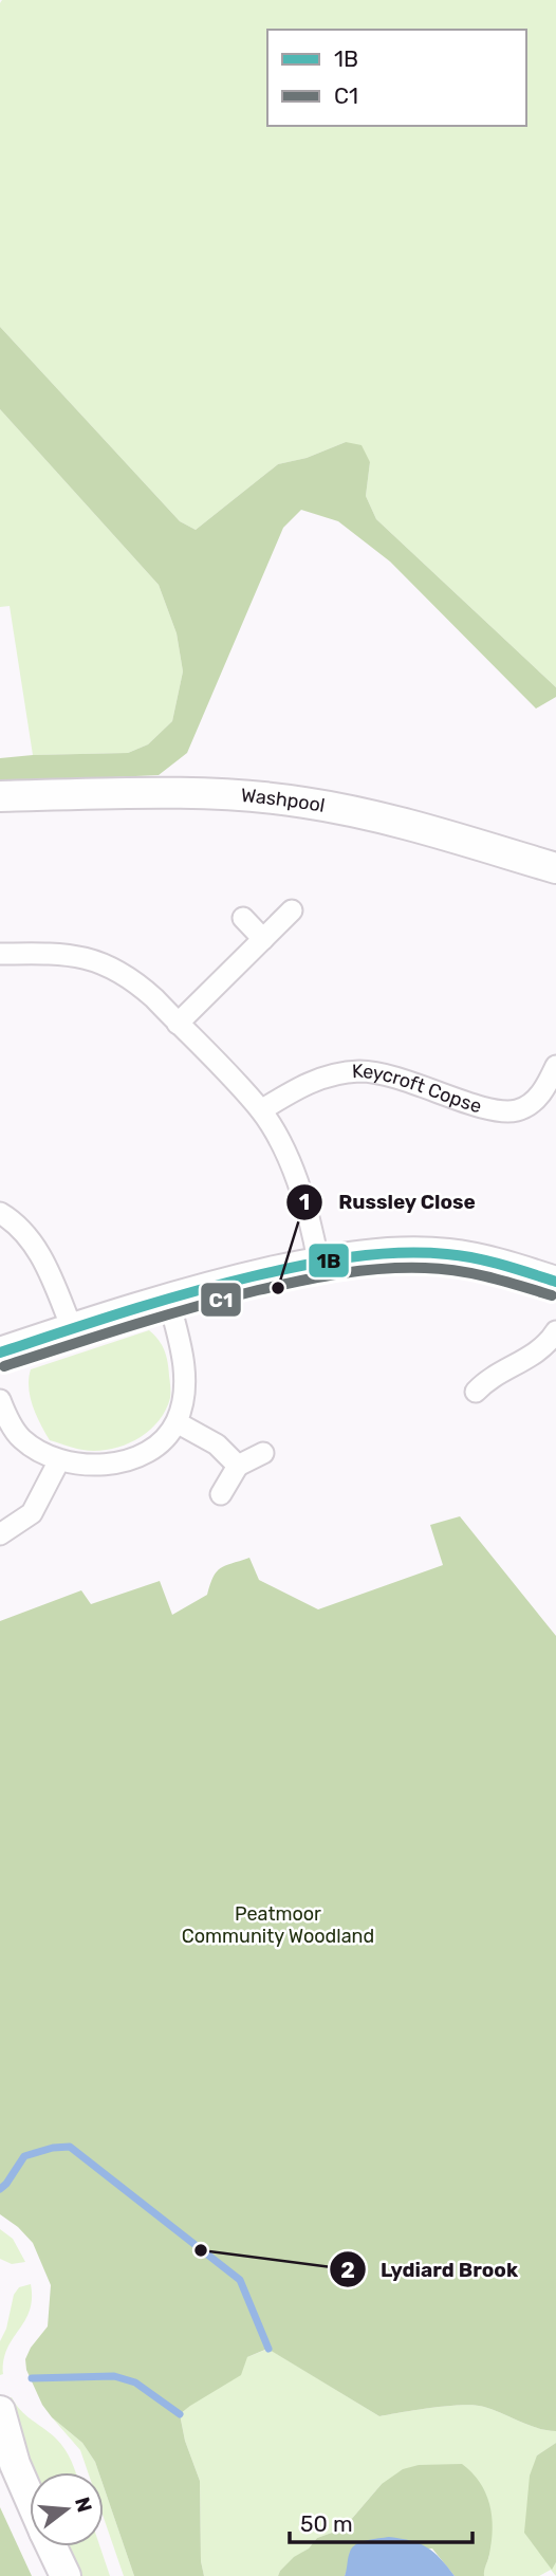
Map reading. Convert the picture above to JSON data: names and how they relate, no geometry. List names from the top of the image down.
{
  "streets": {
    "street": ["Washpool", "Keycroft Copse"]
  },
  "parks": ["Peatmoor Community Woodland"],
  "places": ["Russley Close", "Lydiard Brook"],
  "lines": ["transit line 1B", "transit line C1"],
  "legend": ["1B", "C1"],
  "scale_bar": "50 m",
  "north": "right"
}
